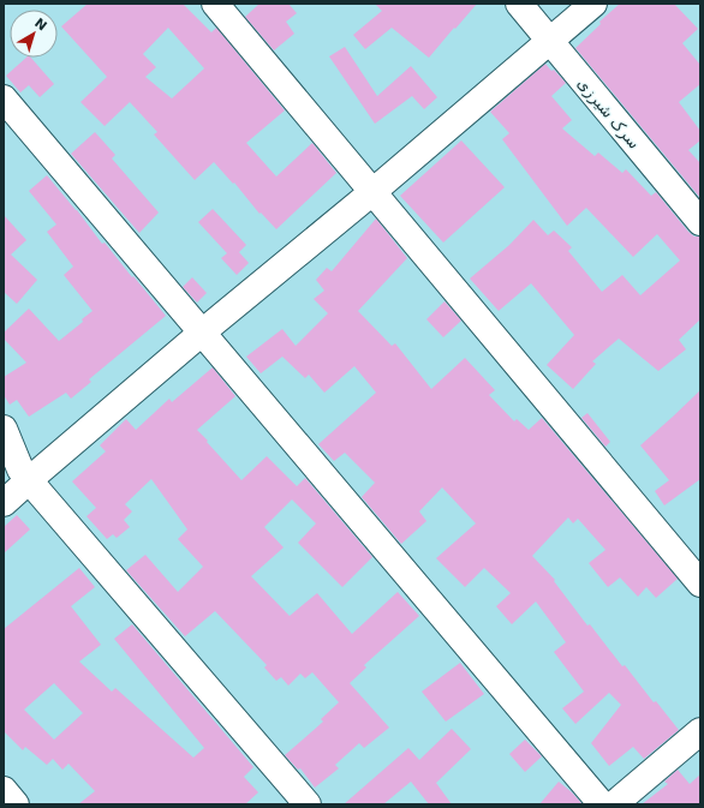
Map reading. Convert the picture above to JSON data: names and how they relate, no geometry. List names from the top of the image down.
{
  "streets": {
    "street": ["سرک شیرزی"]
  },
  "north": "top right"
}
